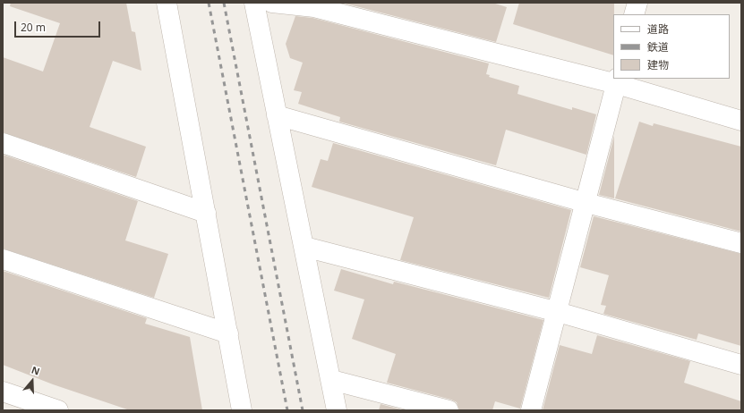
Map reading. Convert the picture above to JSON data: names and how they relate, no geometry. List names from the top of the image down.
{
  "legend": ["道路", "鉄道", "建物"],
  "scale_bar": "20 m",
  "north": "top"
}
